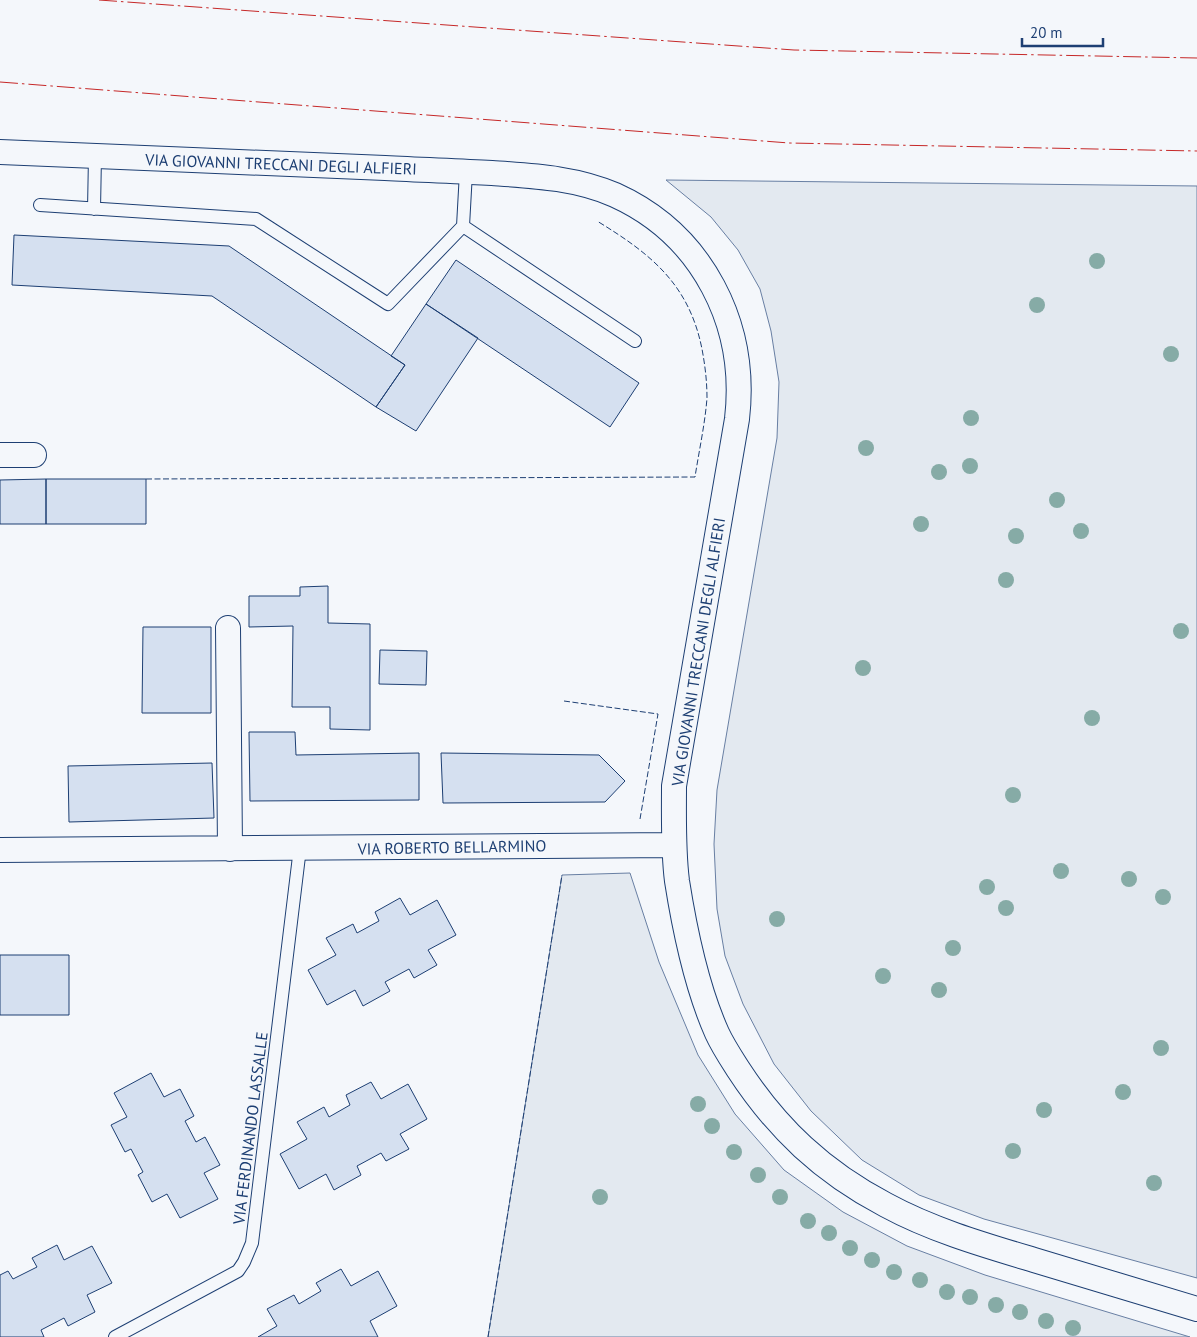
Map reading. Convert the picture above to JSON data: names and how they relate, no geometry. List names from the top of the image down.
{
  "streets": {
    "street": ["VIA GIOVANNI TRECCANI DEGLI ALFIERI", "VIA ROBERTO BELLARMINO"],
    "lane": ["VIA FERDINANDO LASSALLE"]
  },
  "crossings": [
    ["VIA GIOVANNI TRECCANI DEGLI ALFIERI", "VIA ROBERTO BELLARMINO"],
    ["VIA ROBERTO BELLARMINO", "VIA FERDINANDO LASSALLE"]
  ],
  "scale_bar": "20 m"
}
